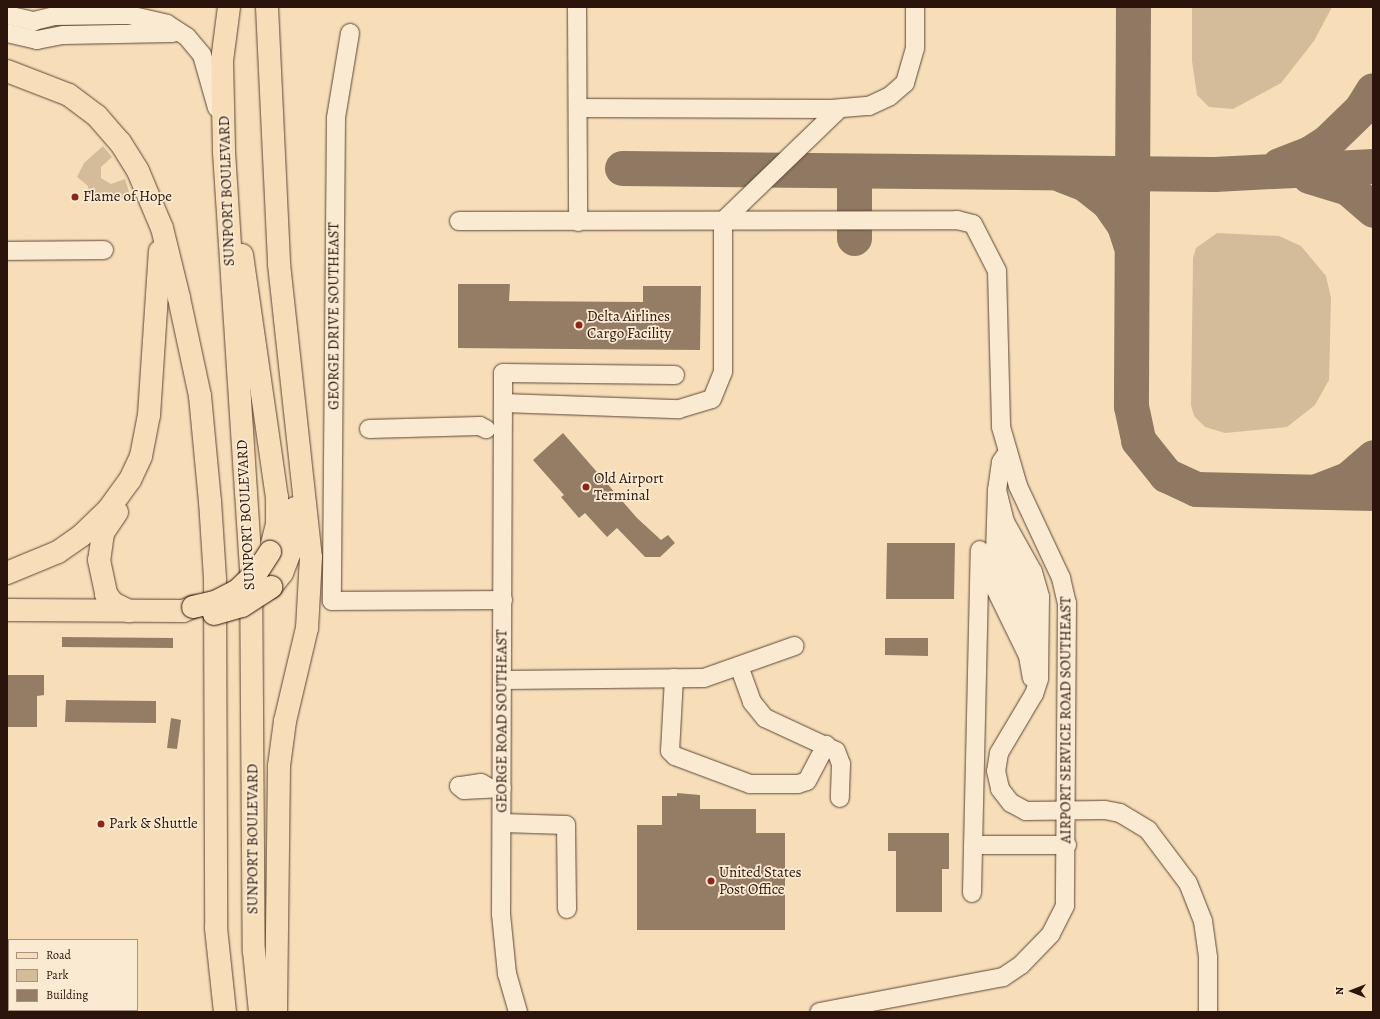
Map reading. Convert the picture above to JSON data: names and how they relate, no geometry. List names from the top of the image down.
{
  "streets": {
    "main road": ["SUNPORT BOULEVARD"],
    "street": ["GEORGE DRIVE SOUTHEAST", "AIRPORT SERVICE ROAD SOUTHEAST", "GEORGE ROAD SOUTHEAST"]
  },
  "crossings": [
    ["GEORGE DRIVE SOUTHEAST", "GEORGE ROAD SOUTHEAST"]
  ],
  "places": [
    "Flame of Hope",
    "Delta Airlines Cargo Facility",
    "Old Airport Terminal",
    "Park & Shuttle",
    "United States Post Office"
  ],
  "legend": ["Road", "Park", "Building"],
  "north": "left"
}
